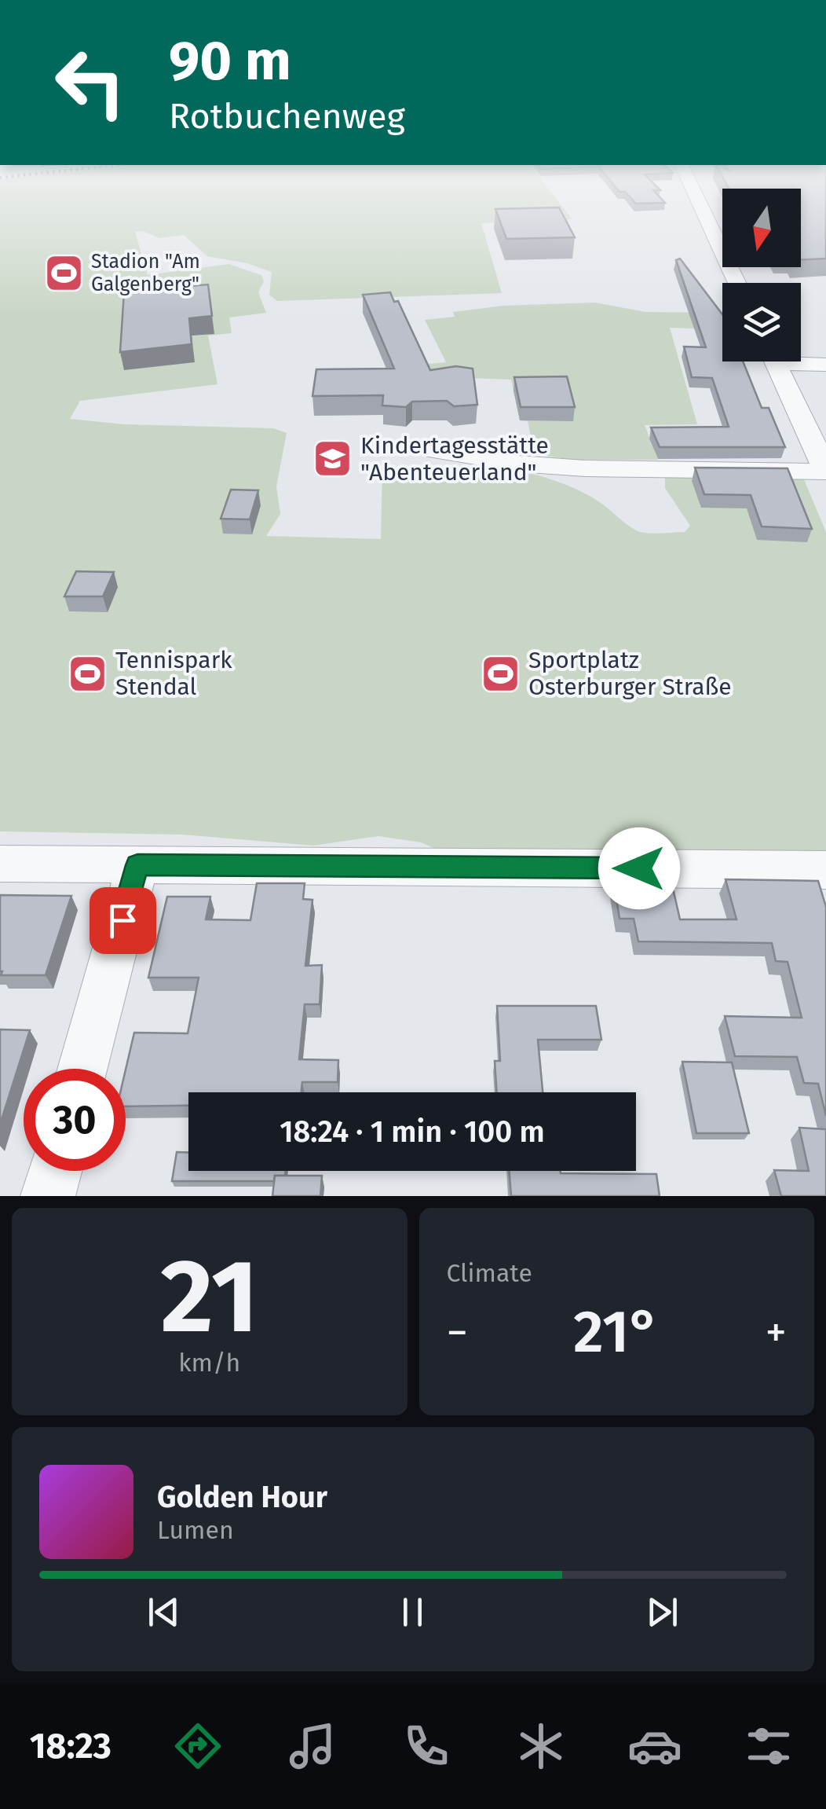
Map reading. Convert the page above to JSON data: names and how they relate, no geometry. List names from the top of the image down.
{
  "places": {
    "sports": ["Stadion \"Am Galgenberg\"", "Tennispark Stendal", "Sportplatz Osterburger Straße"],
    "school or university": ["Kindertagesstätte \"Abenteuerland\""]
  },
  "north": "bottom",
  "page": {
    "turn": ["90 m", "Rotbuchenweg"],
    "limit": "30",
    "trip": "18:24 · 1 min · 100 m",
    "tile": [
      ["21", "km/h"],
      "Climate"
    ],
    "heat": ["−", "21°", "+"],
    "song": ["Golden Hour", "Lumen"],
    "tabs": "18:23"
  }
}
